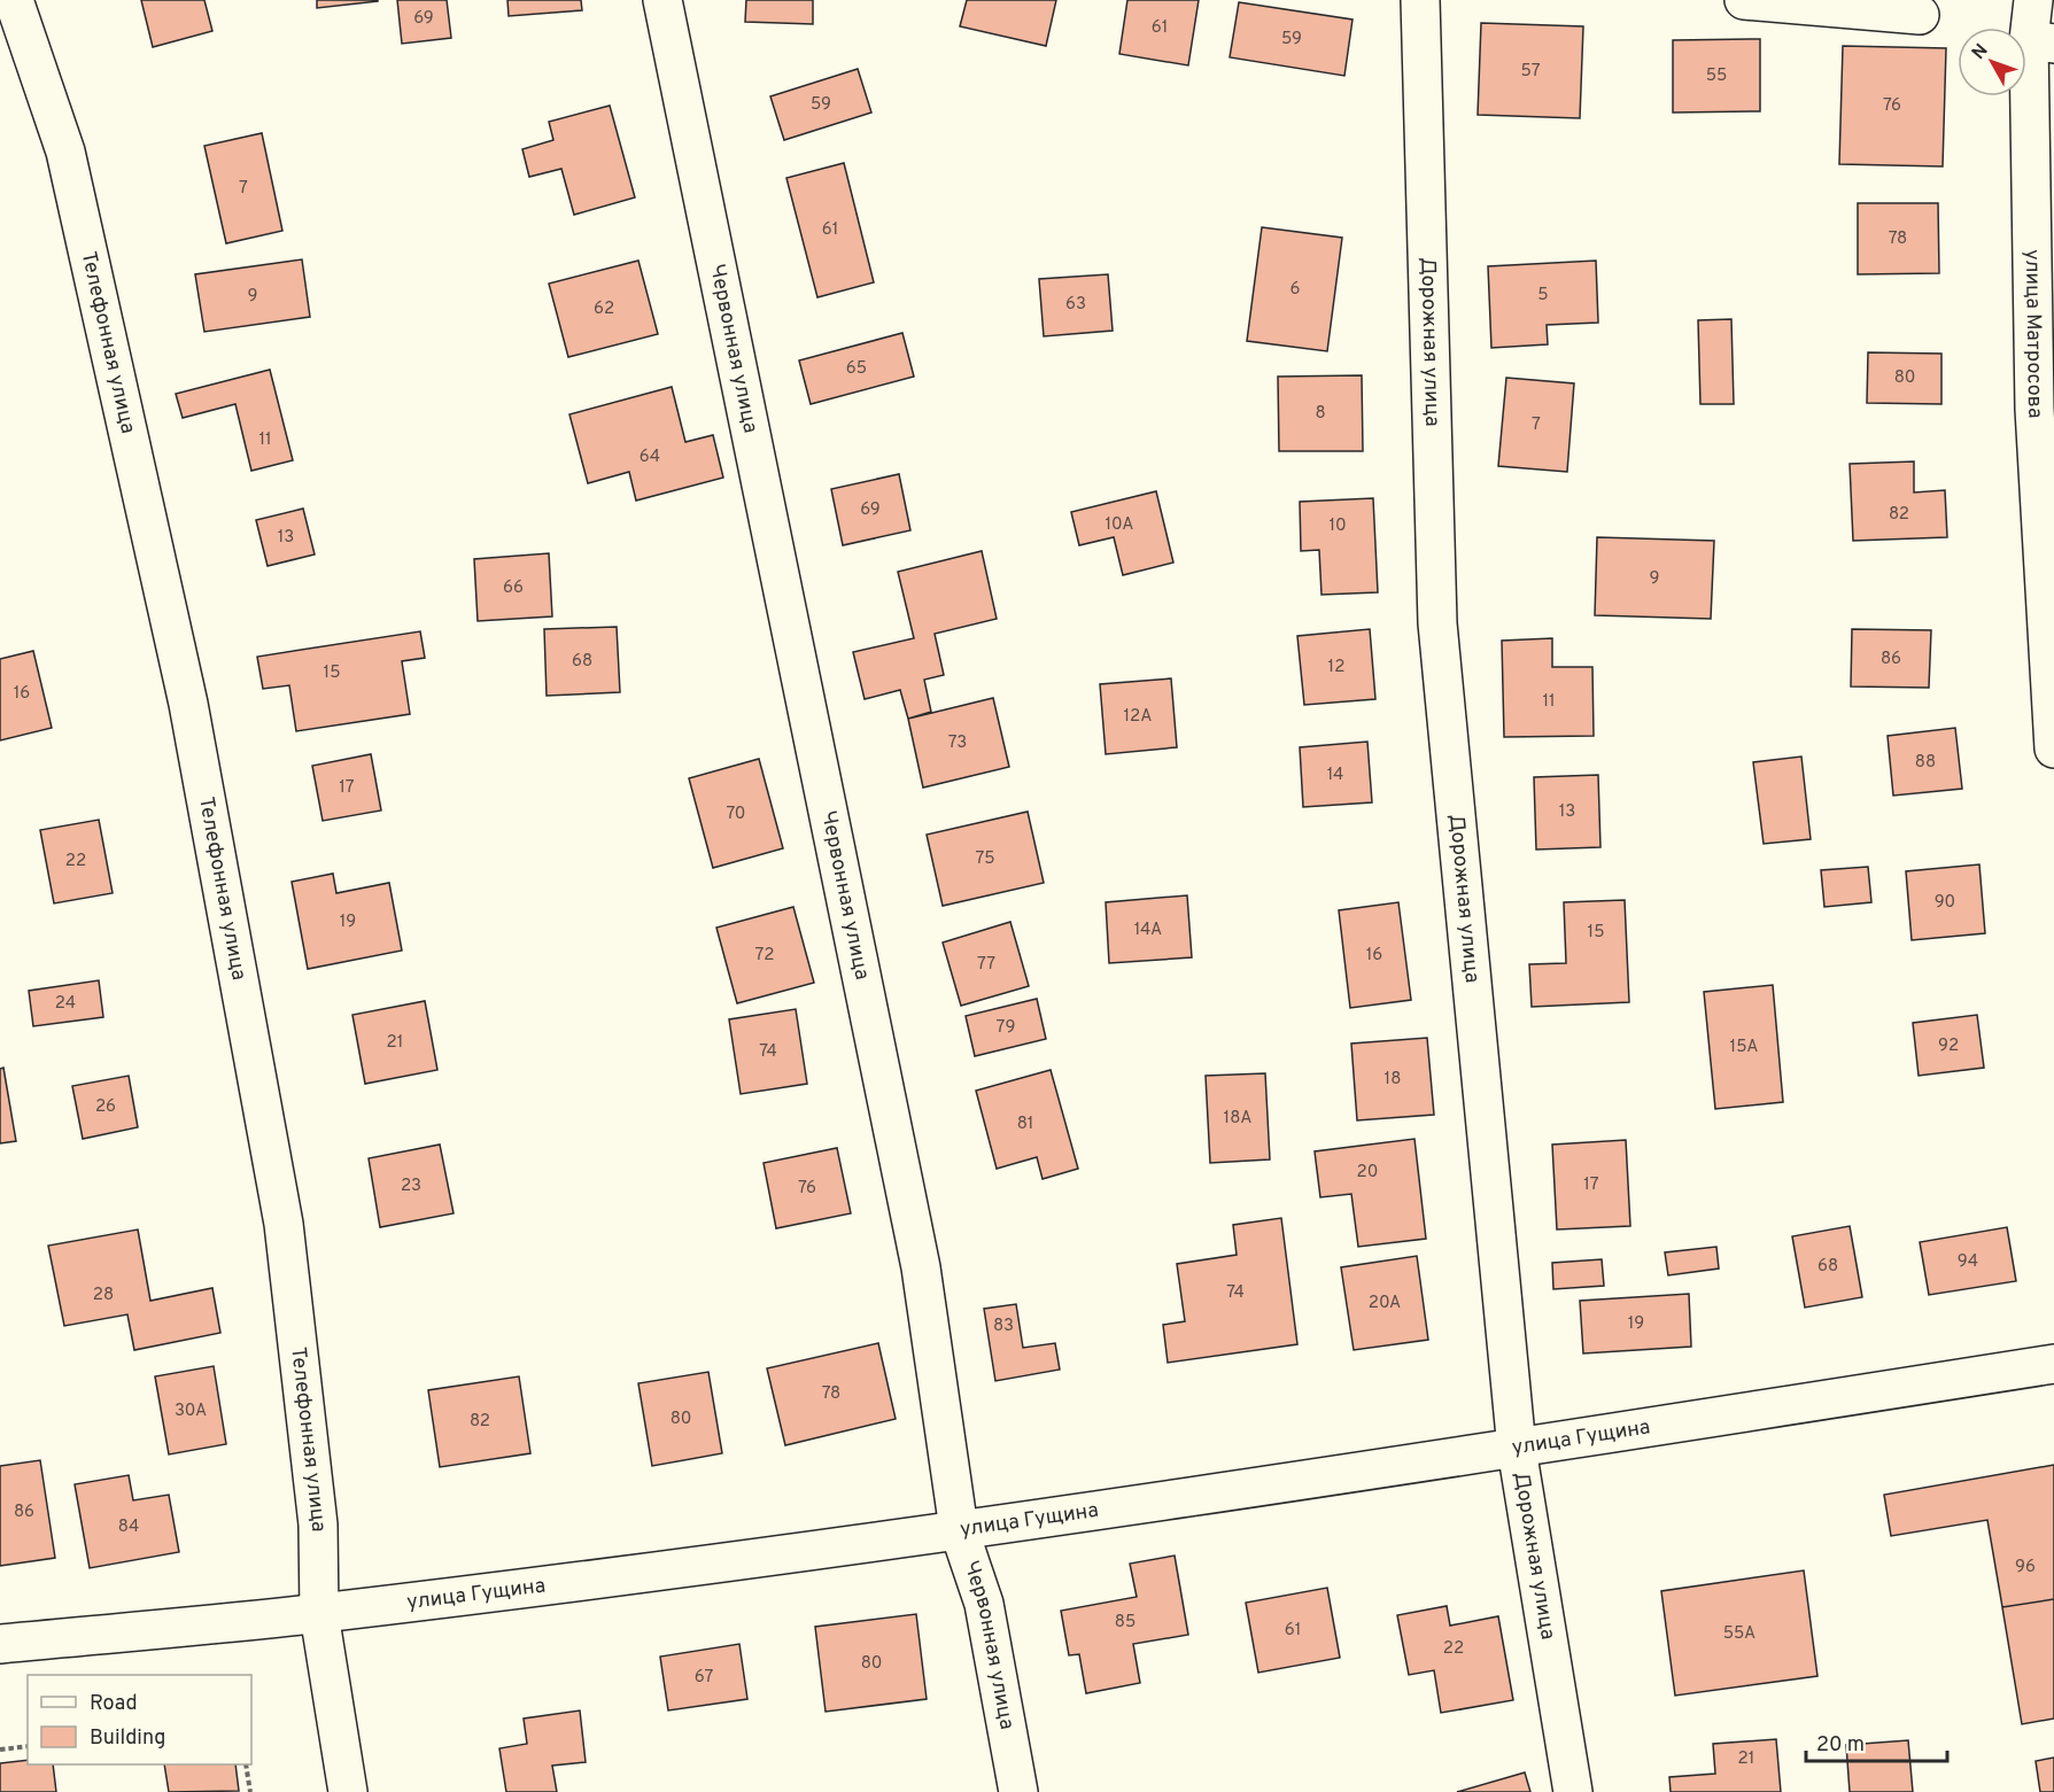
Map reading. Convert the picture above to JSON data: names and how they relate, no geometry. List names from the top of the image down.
{
  "streets": {
    "street": [
      "улица Матросова",
      "Телефонная улица",
      "Дорожная улица",
      "Червонная улица",
      "улица Гущина"
    ]
  },
  "crossings": [
    ["Телефонная улица", "улица Гущина"],
    ["Дорожная улица", "улица Гущина"],
    ["Червонная улица", "улица Гущина"]
  ],
  "house_numbers": [
    "69",
    "61",
    "59",
    "57",
    "55",
    "59",
    "76",
    "7",
    "61",
    "78",
    "6",
    "5",
    "9",
    "63",
    "62",
    "65",
    "80",
    "8",
    "7",
    "11",
    "64",
    "69",
    "82",
    "10А",
    "10",
    "13",
    "9",
    "66",
    "86",
    "68",
    "12",
    "15",
    "16",
    "11",
    "12А",
    "73",
    "88",
    "14",
    "17",
    "13",
    "70",
    "75",
    "22",
    "90",
    "19",
    "14А",
    "15",
    "72",
    "16",
    "77",
    "24",
    "79",
    "21",
    "92",
    "15А",
    "74",
    "18",
    "26",
    "18А",
    "81",
    "20",
    "17",
    "23",
    "76",
    "94",
    "68",
    "74",
    "28",
    "20А",
    "19",
    "83",
    "78",
    "30А",
    "80",
    "82",
    "86",
    "84",
    "96",
    "85",
    "61",
    "55А",
    "22",
    "80",
    "67",
    "21"
  ],
  "legend": ["Road", "Building"],
  "scale_bar": "20 m",
  "north": "top left"
}
